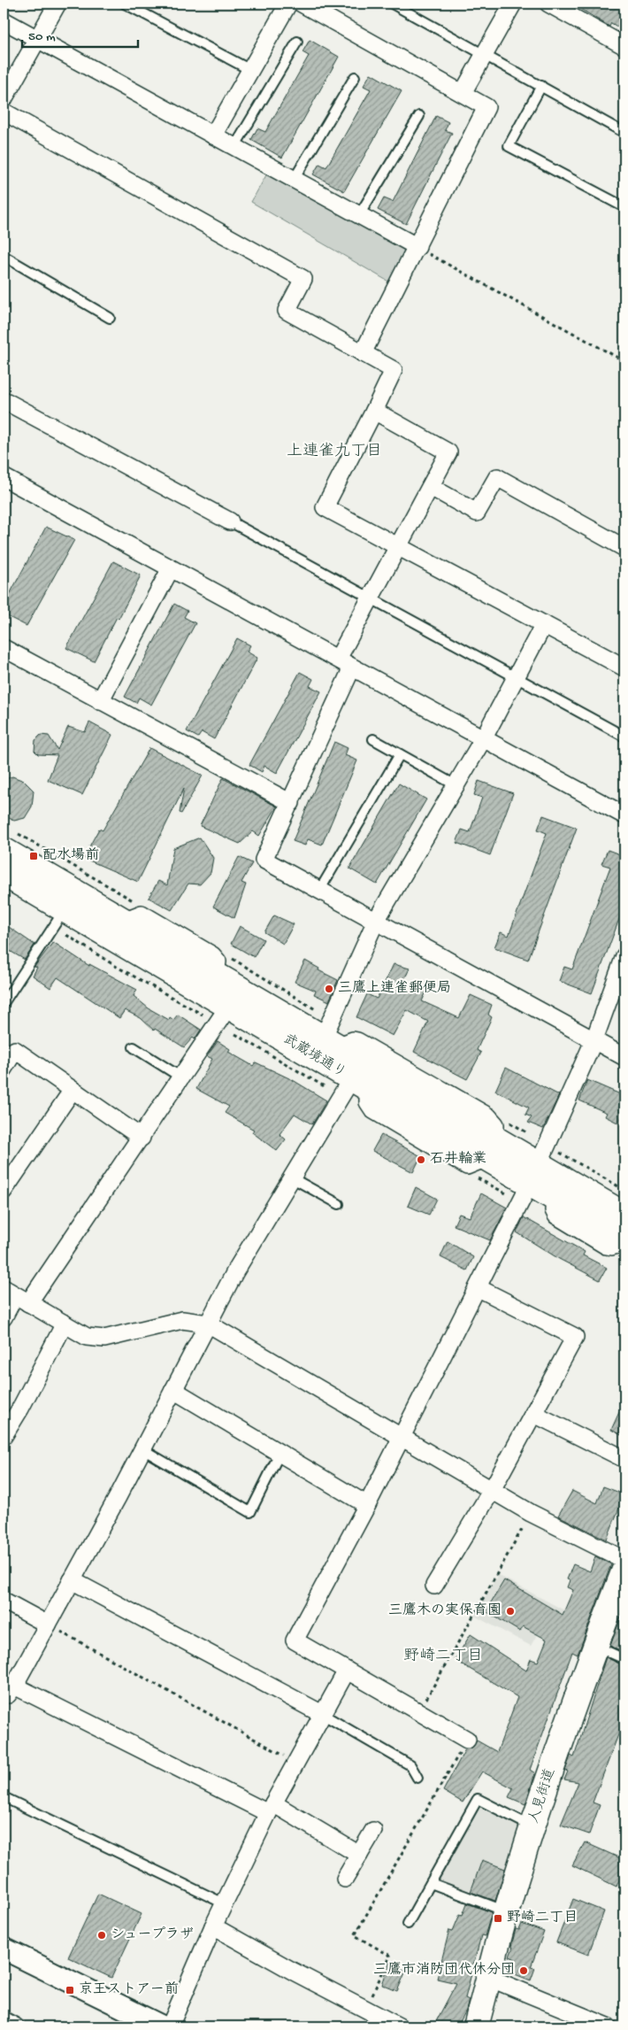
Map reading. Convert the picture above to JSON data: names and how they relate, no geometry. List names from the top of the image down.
{
  "streets": {
    "main road": ["武蔵境通り", "人見街道"]
  },
  "districts": ["上連雀九丁目", "野崎二丁目"],
  "places": {
    "transit": ["配水場前", "野崎二丁目", "京王ストアー前"],
    "other": [
      "三鷹上連雀郵便局",
      "石井輪業",
      "三鷹木の実保育園",
      "シュープラザ",
      "三鷹市消防団代休分団"
    ]
  },
  "scale_bar": "50 m"
}
